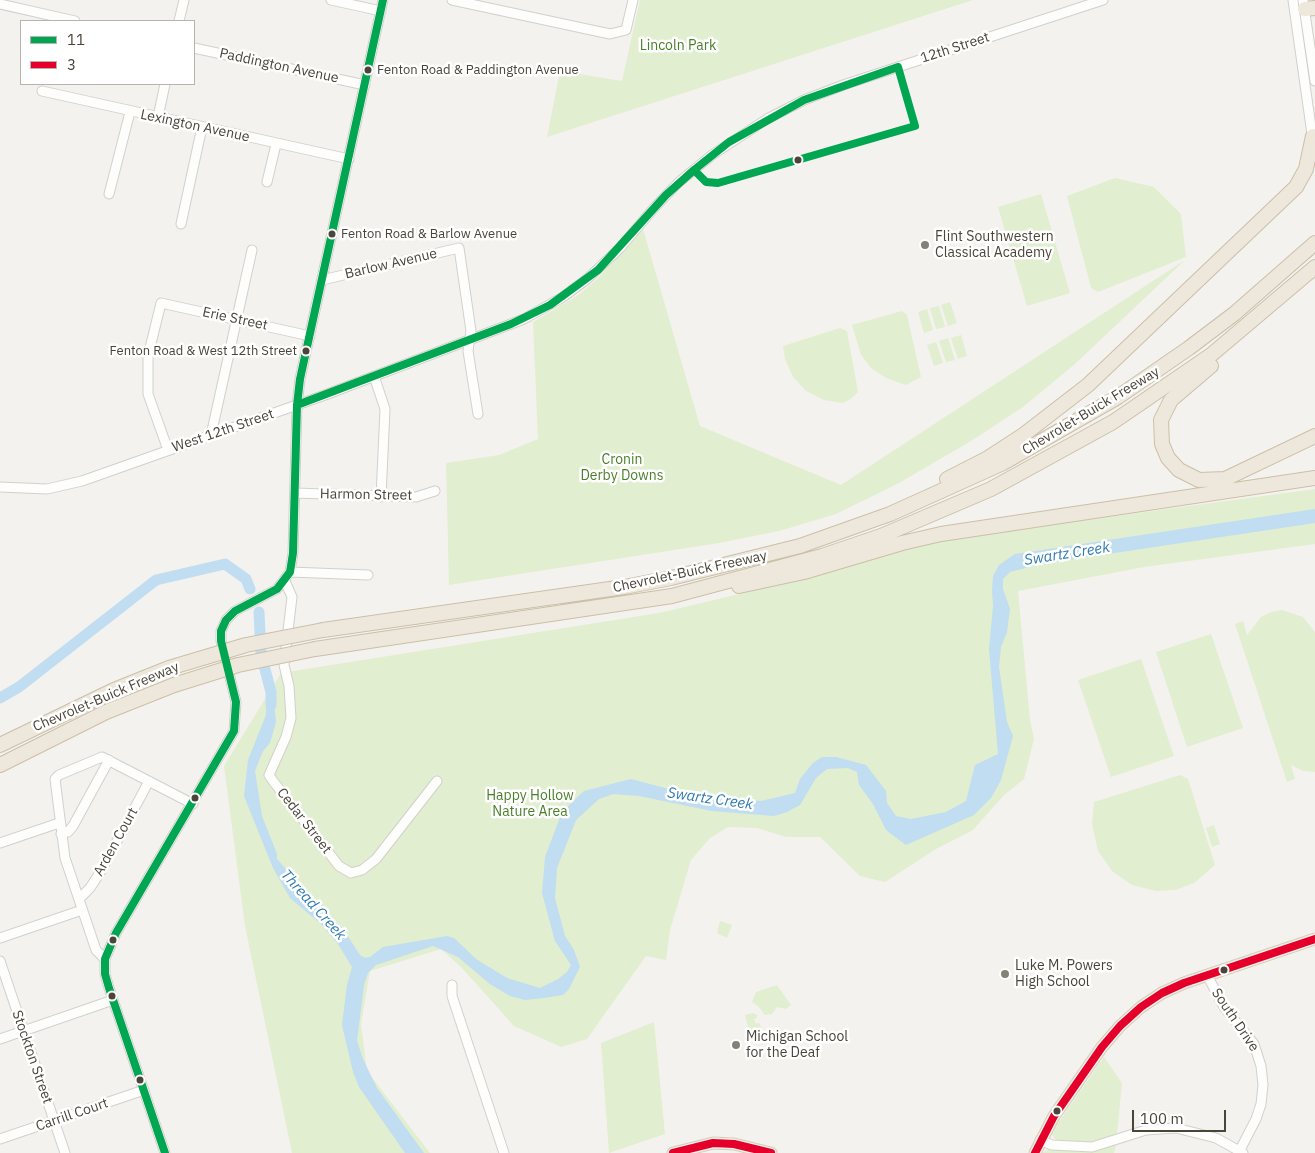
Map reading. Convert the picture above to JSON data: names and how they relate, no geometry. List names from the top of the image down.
{
  "streets": {
    "highway": ["Chevrolet-Buick Freeway"],
    "street": [
      "12th Street",
      "Paddington Avenue",
      "Lexington Avenue",
      "Barlow Avenue",
      "Erie Street",
      "West 12th Street",
      "Harmon Street",
      "Cedar Street",
      "Arden Court",
      "South Drive",
      "Stockton Street",
      "Carrill Court"
    ]
  },
  "crossings": [
    ["12th Street", "Barlow Avenue"],
    ["12th Street", "West 12th Street"],
    ["Barlow Avenue", "West 12th Street"],
    ["Erie Street", "West 12th Street"],
    ["Stockton Street", "Carrill Court"]
  ],
  "water": ["Swartz Creek", "Thread Creek"],
  "parks": ["Lincoln Park", "Cronin Derby Downs", "Happy Hollow Nature Area"],
  "places": [
    "Fenton Road & Paddington Avenue",
    "Fenton Road & Barlow Avenue",
    "Flint Southwestern Classical Academy",
    "Fenton Road & West 12th Street",
    "Luke M. Powers High School",
    "Michigan School for the Deaf"
  ],
  "lines": ["transit line 11", "transit line 3"],
  "legend": ["11", "3"],
  "scale_bar": "100 m"
}
